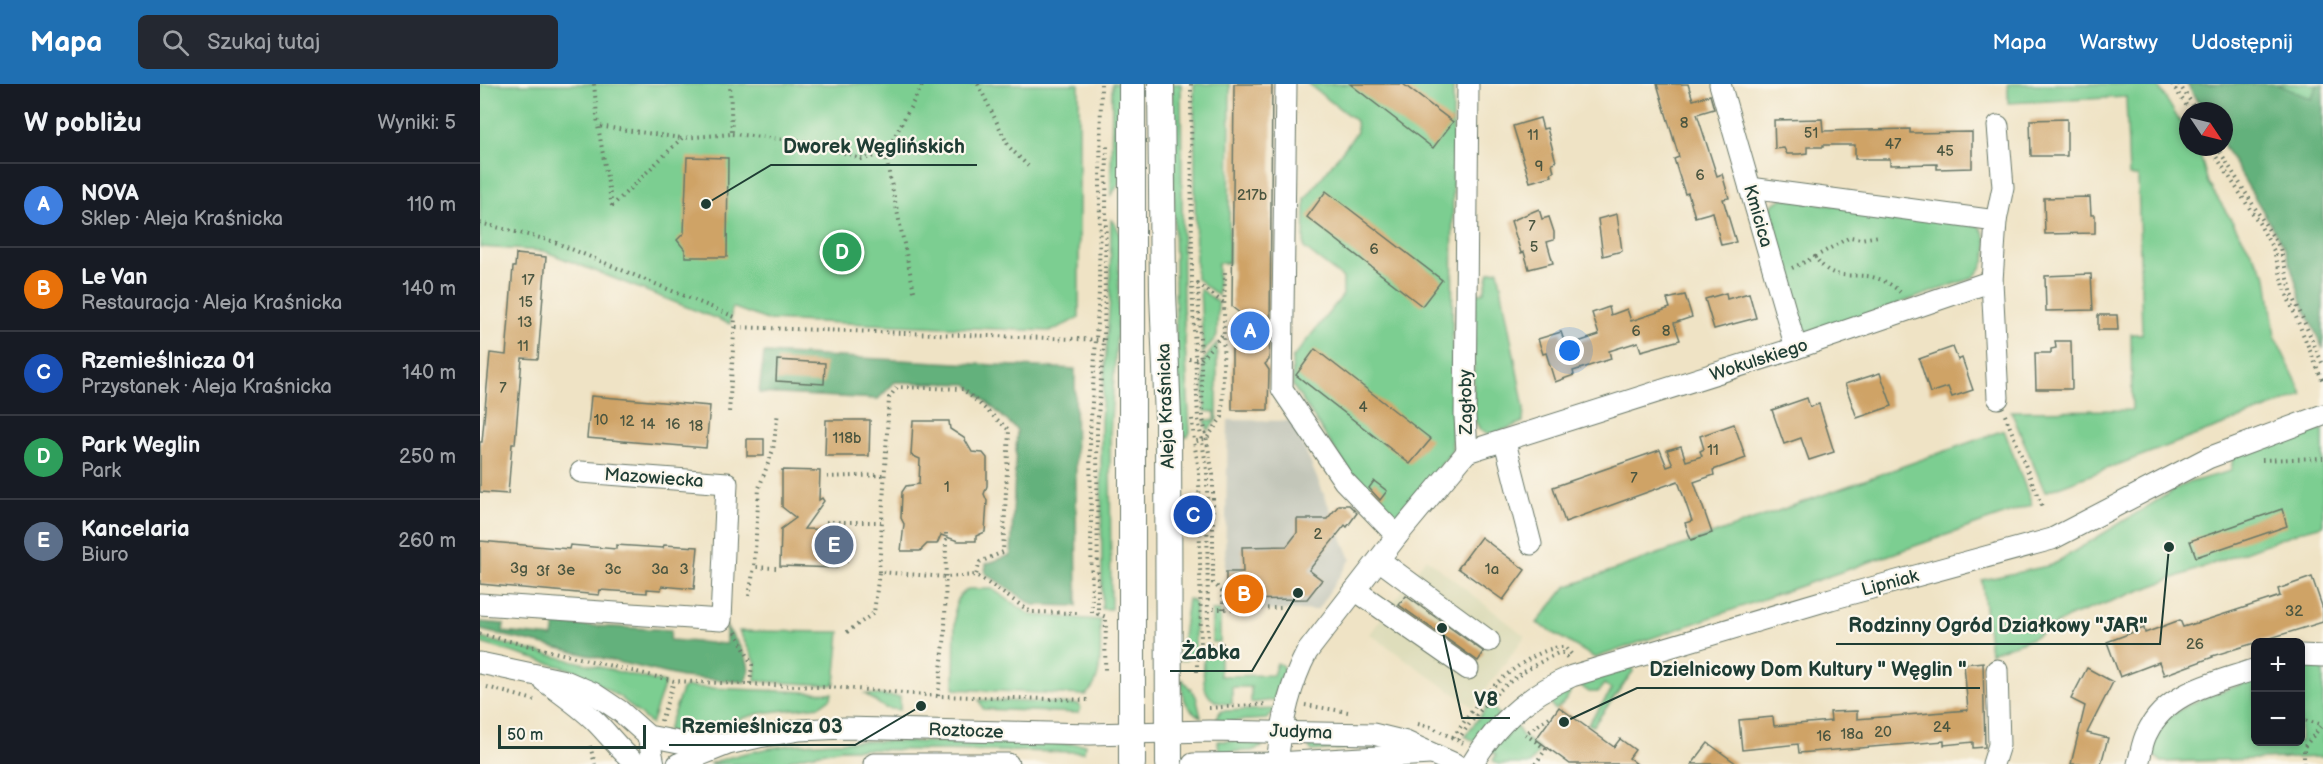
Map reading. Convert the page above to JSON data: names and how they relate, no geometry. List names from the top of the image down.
{
  "streets": {
    "main road": ["Aleja Kraśnicka"],
    "street": [
      "Kmicica",
      "Wokulskiego",
      "Zagłoby",
      "Mazowiecka",
      "Lipniak",
      "Roztocze",
      "Judyma"
    ]
  },
  "crossings": [
    ["Kmicica", "Wokulskiego"],
    ["Wokulskiego", "Zagłoby"],
    ["Zagłoby", "Judyma"],
    ["Aleja Kraśnicka", "Roztocze"],
    ["Aleja Kraśnicka", "Judyma"],
    ["Roztocze", "Judyma"]
  ],
  "places": [
    "Dworek Węglińskich",
    "Rodzinny Ogród Działkowy \"JAR\"",
    "Żabka",
    "V8",
    "Rzemieślnicza 03",
    "Dzielnicowy Dom Kultury \" Węglin \""
  ],
  "house_numbers": [
    "8",
    "51",
    "11",
    "47",
    "45",
    "9",
    "6",
    "217b",
    "7",
    "5",
    "6",
    "17",
    "15",
    "13",
    "6",
    "8",
    "11",
    "7",
    "4",
    "10",
    "12",
    "14",
    "16",
    "18",
    "118b",
    "11",
    "7",
    "1",
    "2",
    "3g",
    "3c",
    "3a",
    "3",
    "1a",
    "3e",
    "3f",
    "32",
    "26",
    "24",
    "20",
    "18a",
    "16"
  ],
  "scale_bar": "50 m",
  "north": "bottom right",
  "page": {
    "header": "Mapa",
    "search": "Szukaj tutaj",
    "nav": ["Mapa", "Warstwy", "Udostępnij"],
    "heading": ["W pobliżu", "Wyniki: 5"],
    "list": [
      {
        "mark": "A",
        "name": "NOVA",
        "note": "Sklep · Aleja Kraśnicka",
        "value": "110 m"
      },
      {
        "mark": "B",
        "name": "Le Van",
        "note": "Restauracja · Aleja Kraśnicka",
        "value": "140 m"
      },
      {
        "mark": "C",
        "name": "Rzemieślnicza 01",
        "note": "Przystanek · Aleja Kraśnicka",
        "value": "140 m"
      },
      {
        "mark": "D",
        "name": "Park Weglin",
        "note": "Park",
        "value": "250 m"
      },
      {
        "mark": "E",
        "name": "Kancelaria",
        "note": "Biuro",
        "value": "260 m"
      }
    ],
    "pins": [
      "D",
      "A",
      "C",
      "E",
      "B"
    ],
    "map_buttons": ["+", "−"],
    "scale": "50 m"
  }
}
